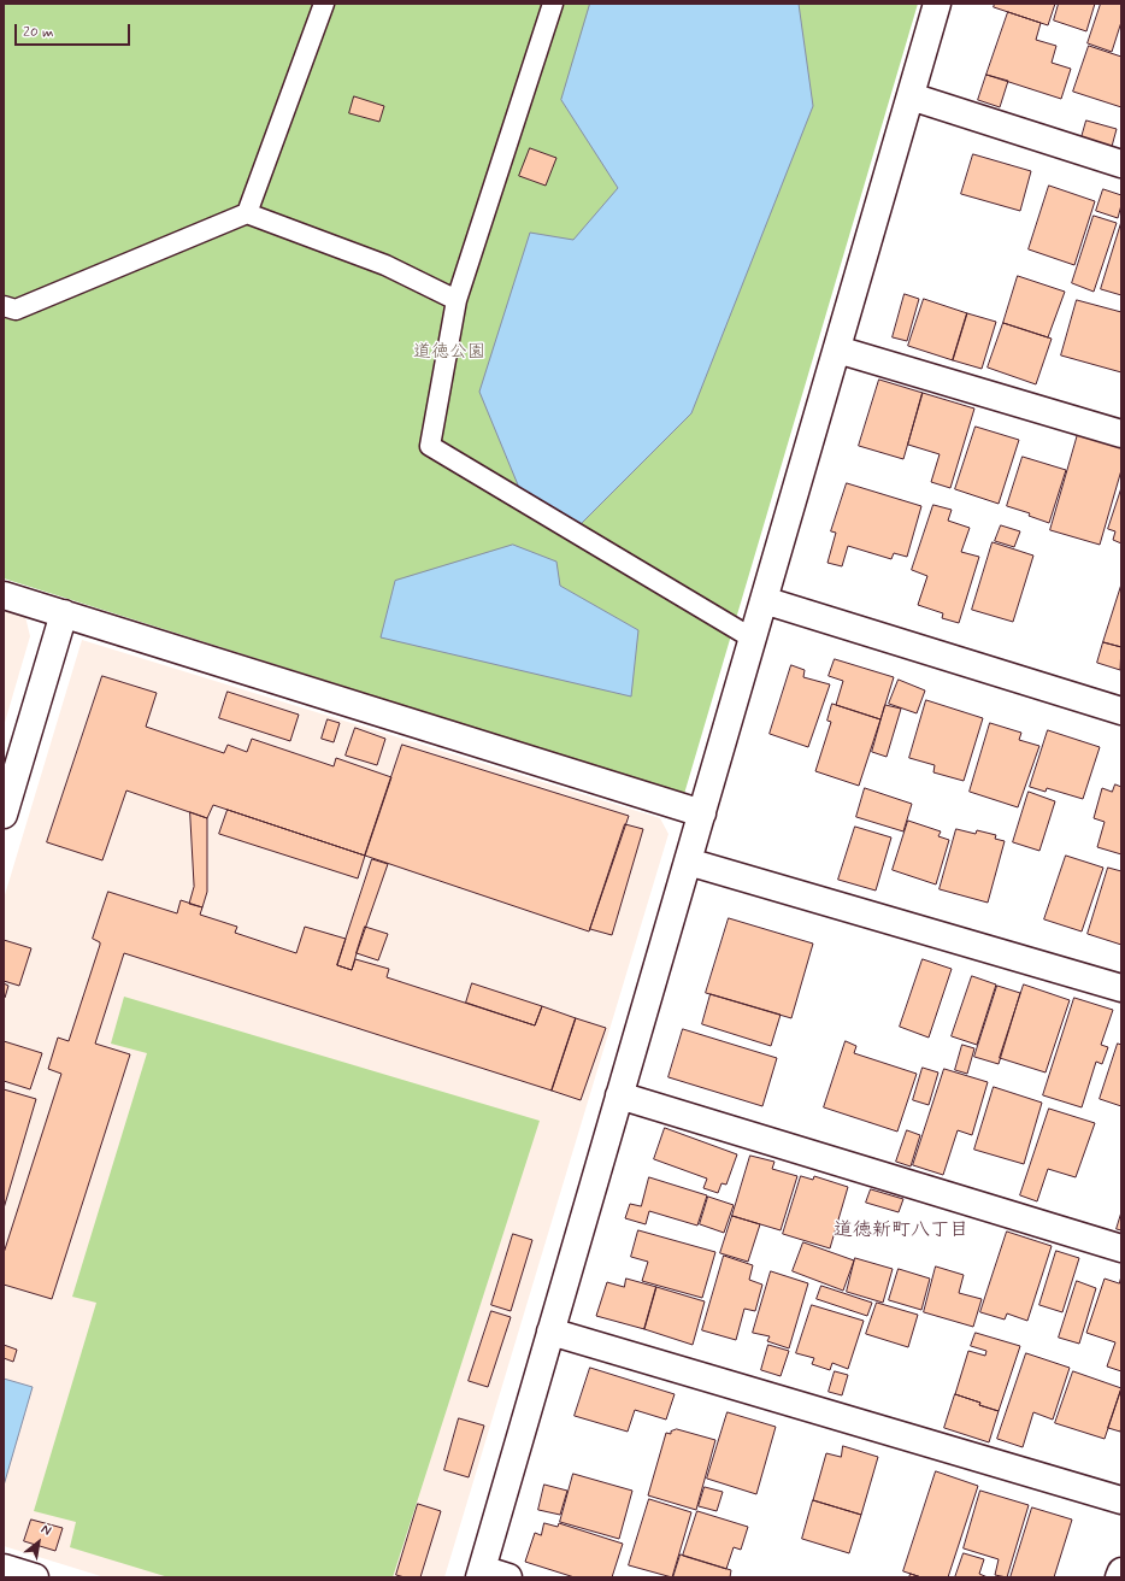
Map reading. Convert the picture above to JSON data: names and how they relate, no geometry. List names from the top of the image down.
{
  "districts": ["道徳新町八丁目"],
  "parks": ["道徳公園"],
  "scale_bar": "20 m",
  "north": "top right"
}
